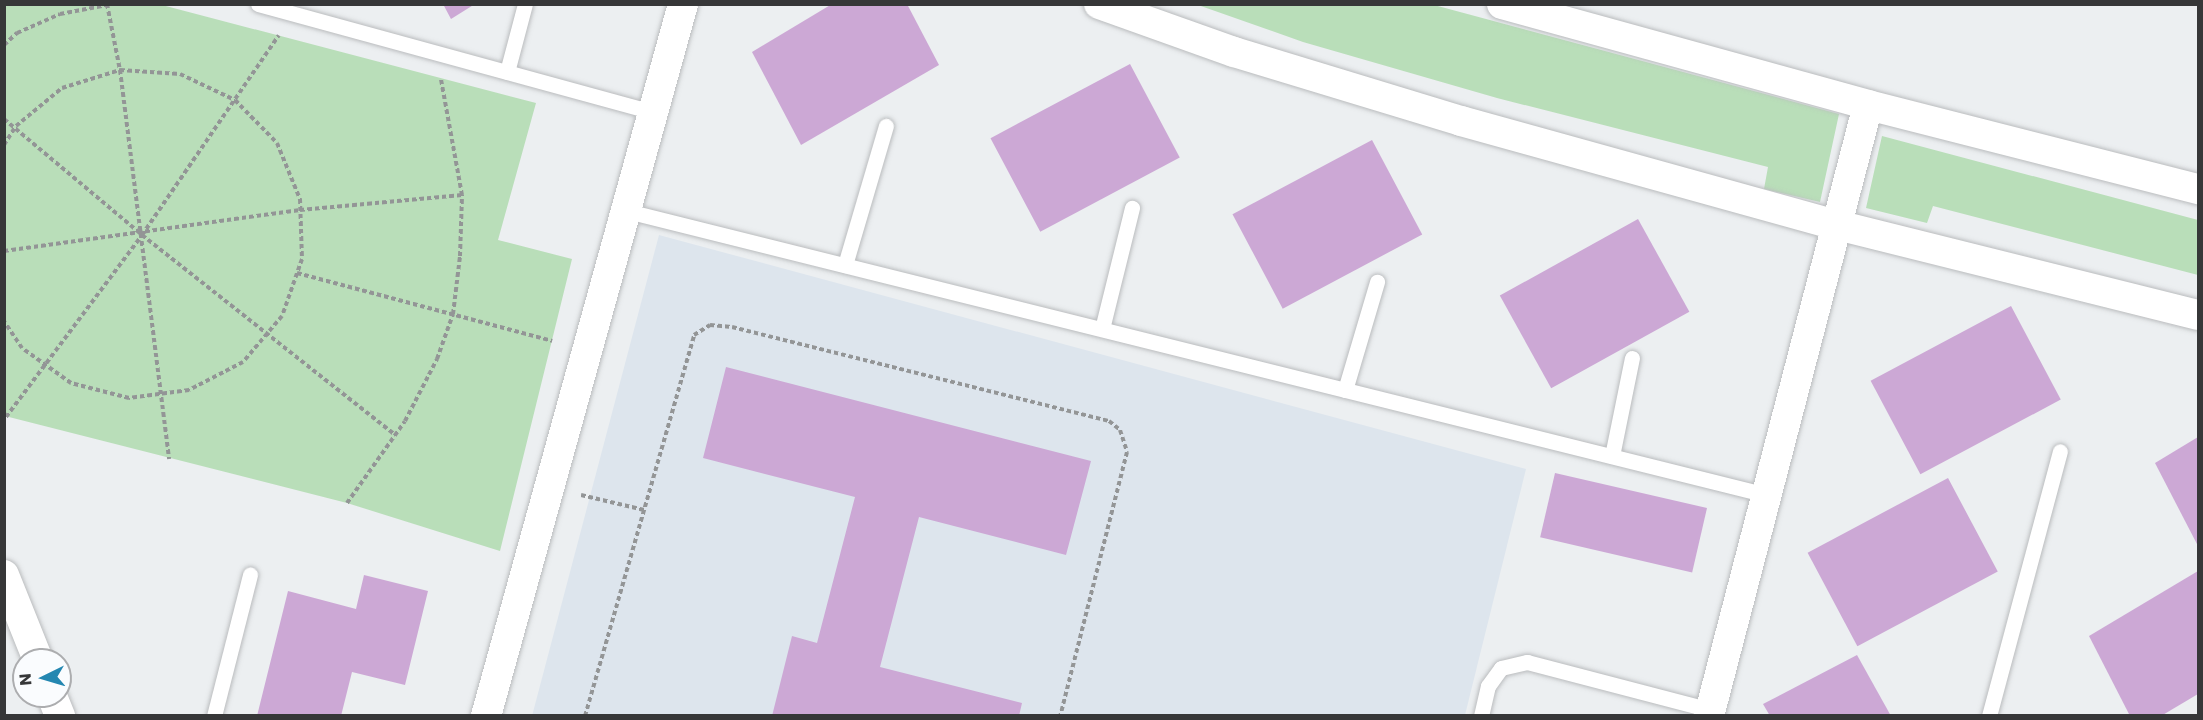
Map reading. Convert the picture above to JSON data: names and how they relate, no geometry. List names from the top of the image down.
{
  "north": "left"
}
